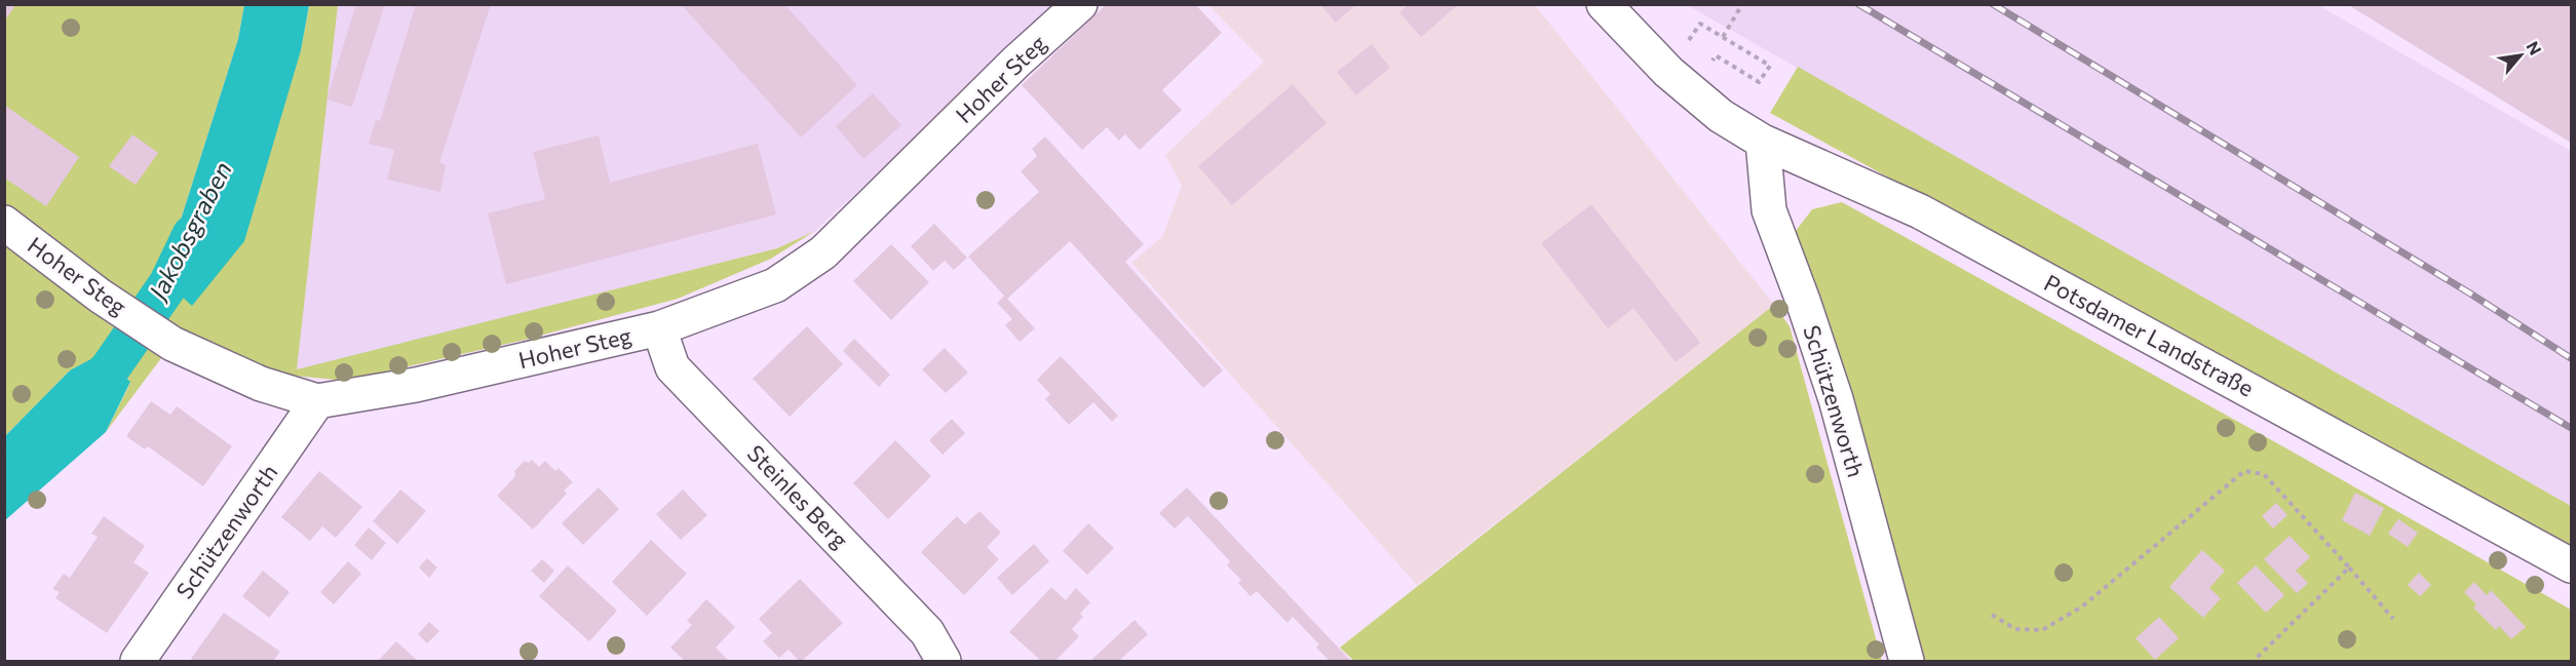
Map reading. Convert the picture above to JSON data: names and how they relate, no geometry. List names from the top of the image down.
{
  "streets": {
    "street": [
      "Hoher Steg",
      "Potsdamer Landstraße",
      "Schützenworth",
      "Steinles Berg"
    ]
  },
  "crossings": [
    ["Hoher Steg", "Schützenworth"],
    ["Hoher Steg", "Steinles Berg"],
    ["Potsdamer Landstraße", "Schützenworth"]
  ],
  "water": ["Jakobsgraben"],
  "north": "top right"
}
